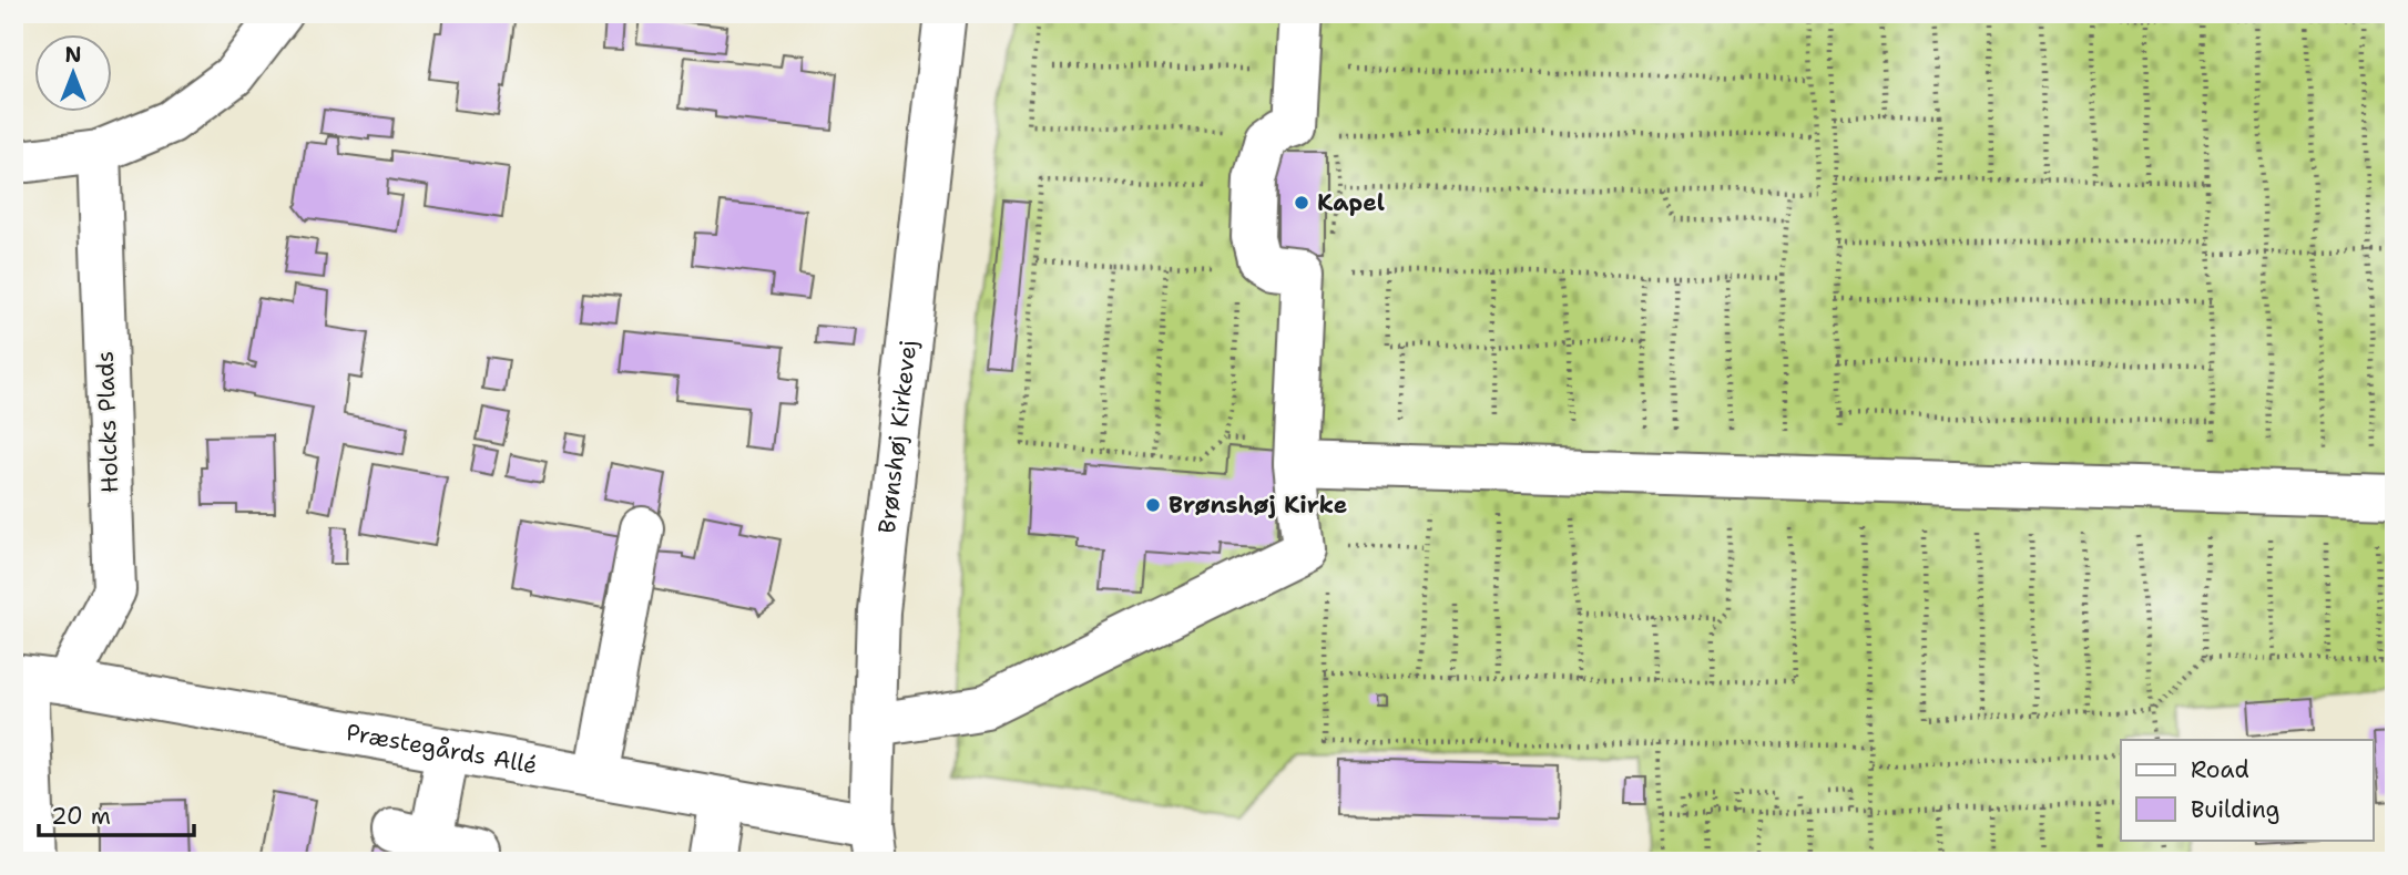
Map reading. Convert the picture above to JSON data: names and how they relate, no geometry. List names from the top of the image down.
{
  "streets": {
    "street": ["Holcks Plads", "Brønshøj Kirkevej", "Præstegårds Allé"]
  },
  "crossings": [
    ["Holcks Plads", "Præstegårds Allé"],
    ["Brønshøj Kirkevej", "Præstegårds Allé"]
  ],
  "places": ["Kapel", "Brønshøj Kirke"],
  "legend": ["Road", "Building"],
  "scale_bar": "20 m",
  "north": "top"
}
